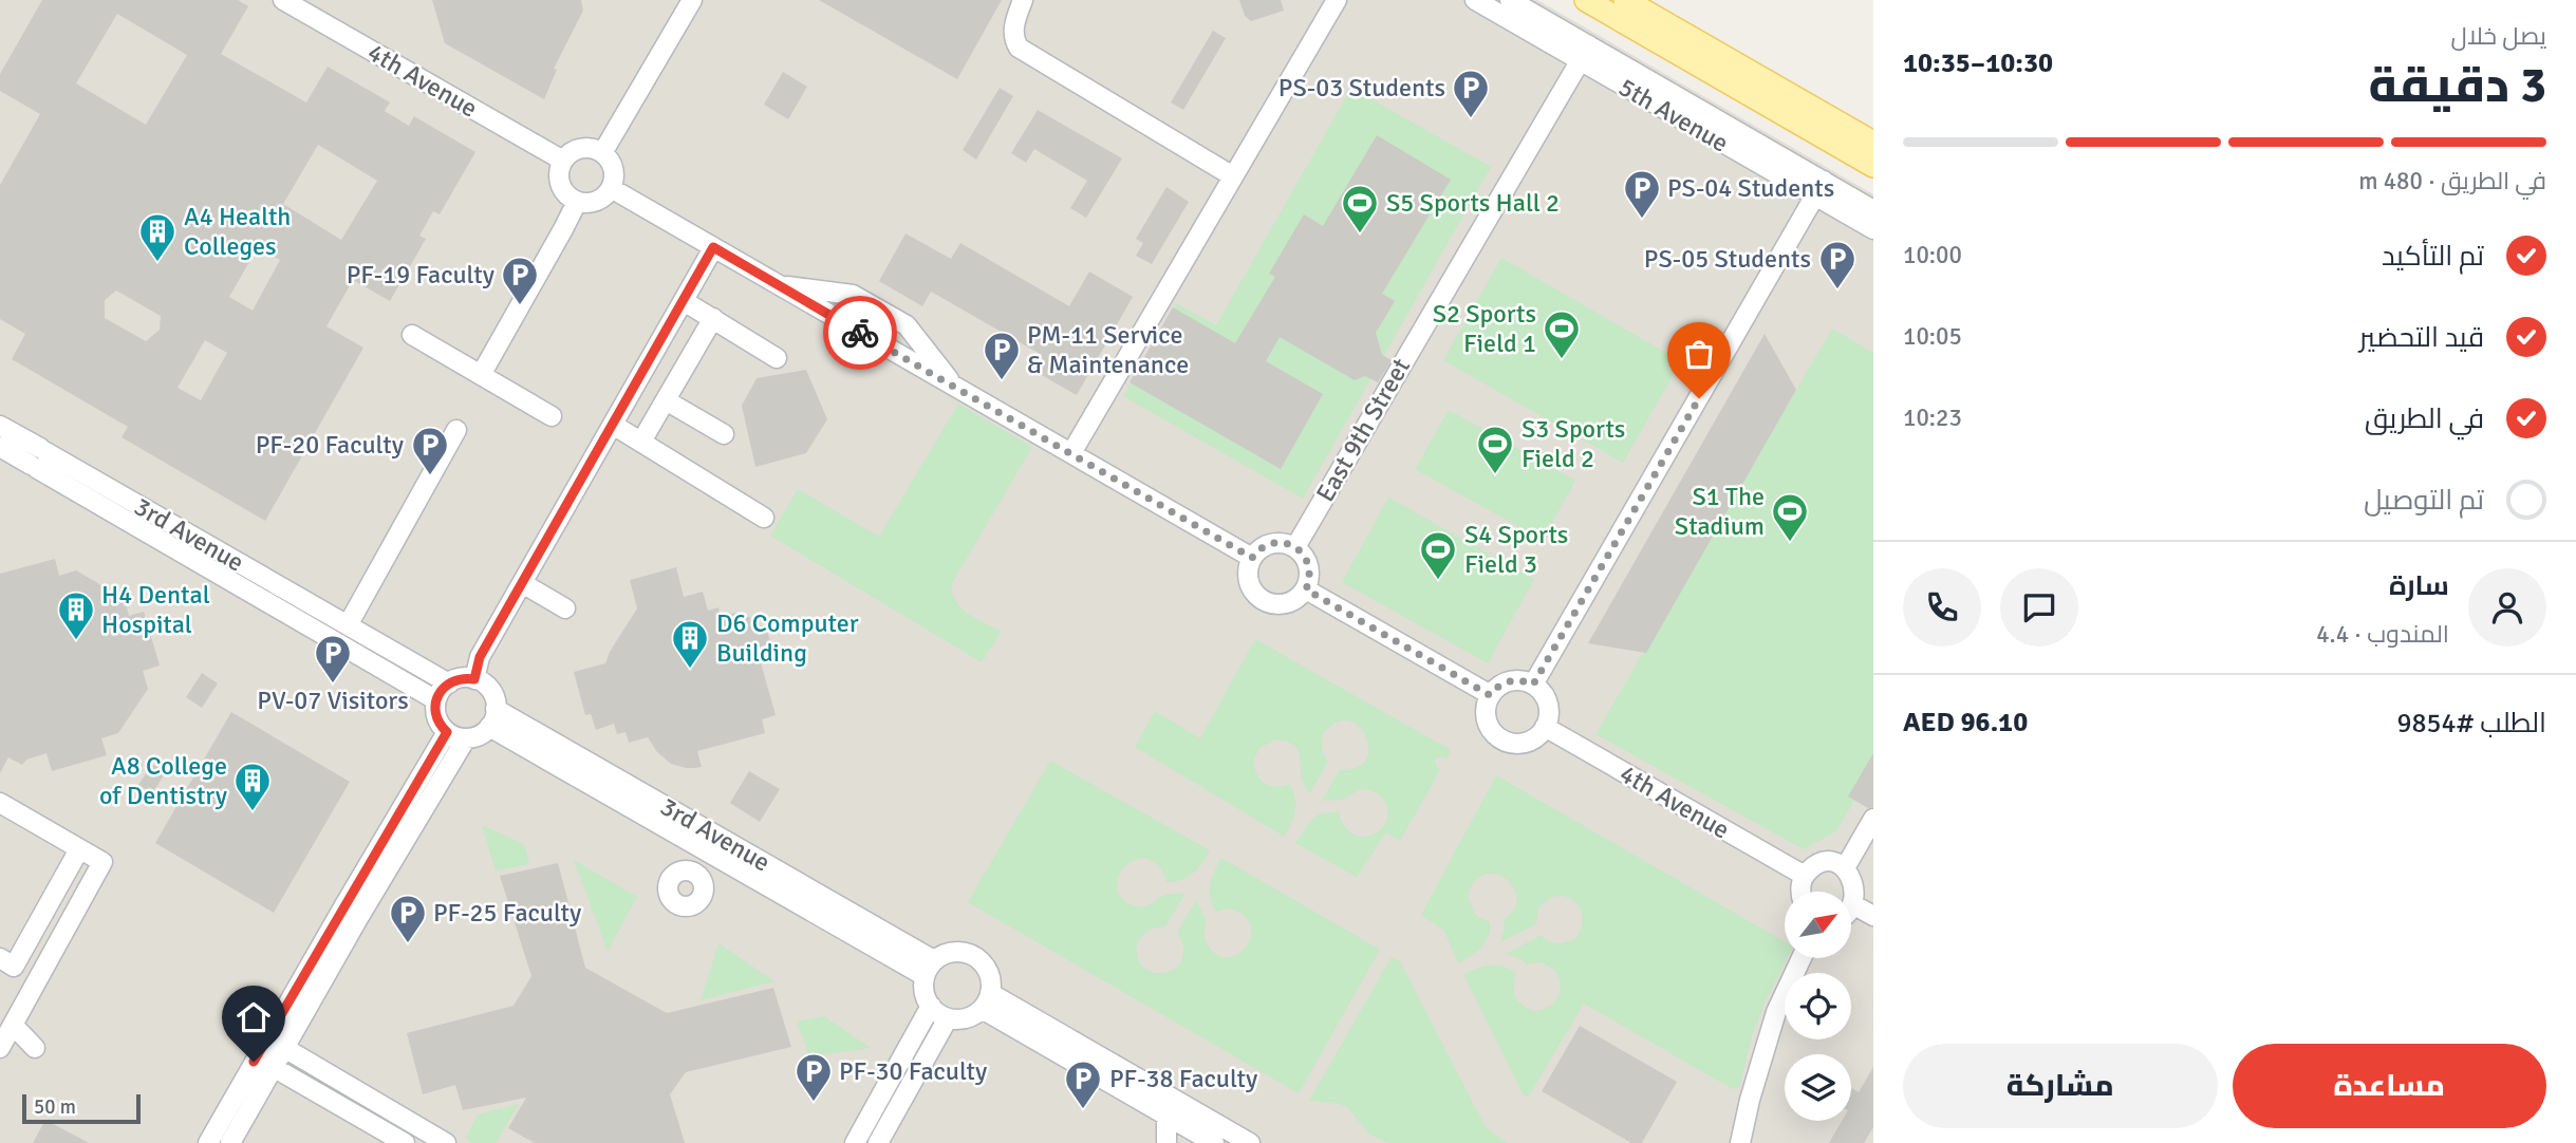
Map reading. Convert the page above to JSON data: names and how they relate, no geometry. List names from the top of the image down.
{
  "streets": {
    "lane": [
      "4th Avenue",
      "5th Avenue",
      "East 9th Street",
      "3rd Avenue"
    ]
  },
  "crossings": [
    ["5th Avenue", "East 9th Street"]
  ],
  "places": {
    "parking": [
      "PS-03 Students",
      "PS-04 Students",
      "PS-05 Students",
      "PF-19 Faculty",
      "PM-11 Service & Maintenance",
      "PF-20 Faculty",
      "PV-07 Visitors",
      "PF-25 Faculty",
      "PF-30 Faculty",
      "PF-38 Faculty"
    ],
    "sports": [
      "S5 Sports Hall 2",
      "S2 Sports Field 1",
      "S3 Sports Field 2",
      "S1 The Stadium",
      "S4 Sports Field 3"
    ],
    "building": [
      "A4 Health Colleges",
      "H4 Dental Hospital",
      "D6 Computer Building",
      "A8 College of Dentistry"
    ]
  },
  "scale_bar": "50 m",
  "north": "top right",
  "page": {
    "heading": ["3 دقيقة", "يصل خلال", "10:30–10:35"],
    "panel": [
      "سارة",
      "المندوب · 4.4",
      "الطلب #9854",
      "AED 96.10"
    ],
    "bar": "في الطريق · 480 m",
    "list": [
      ["تم التأكيد", "10:00"],
      ["قيد التحضير", "10:05"],
      ["في الطريق", "10:23"],
      "تم التوصيل"
    ],
    "buttons": ["مساعدة", "مشاركة"],
    "scale": "50 m"
  }
}
